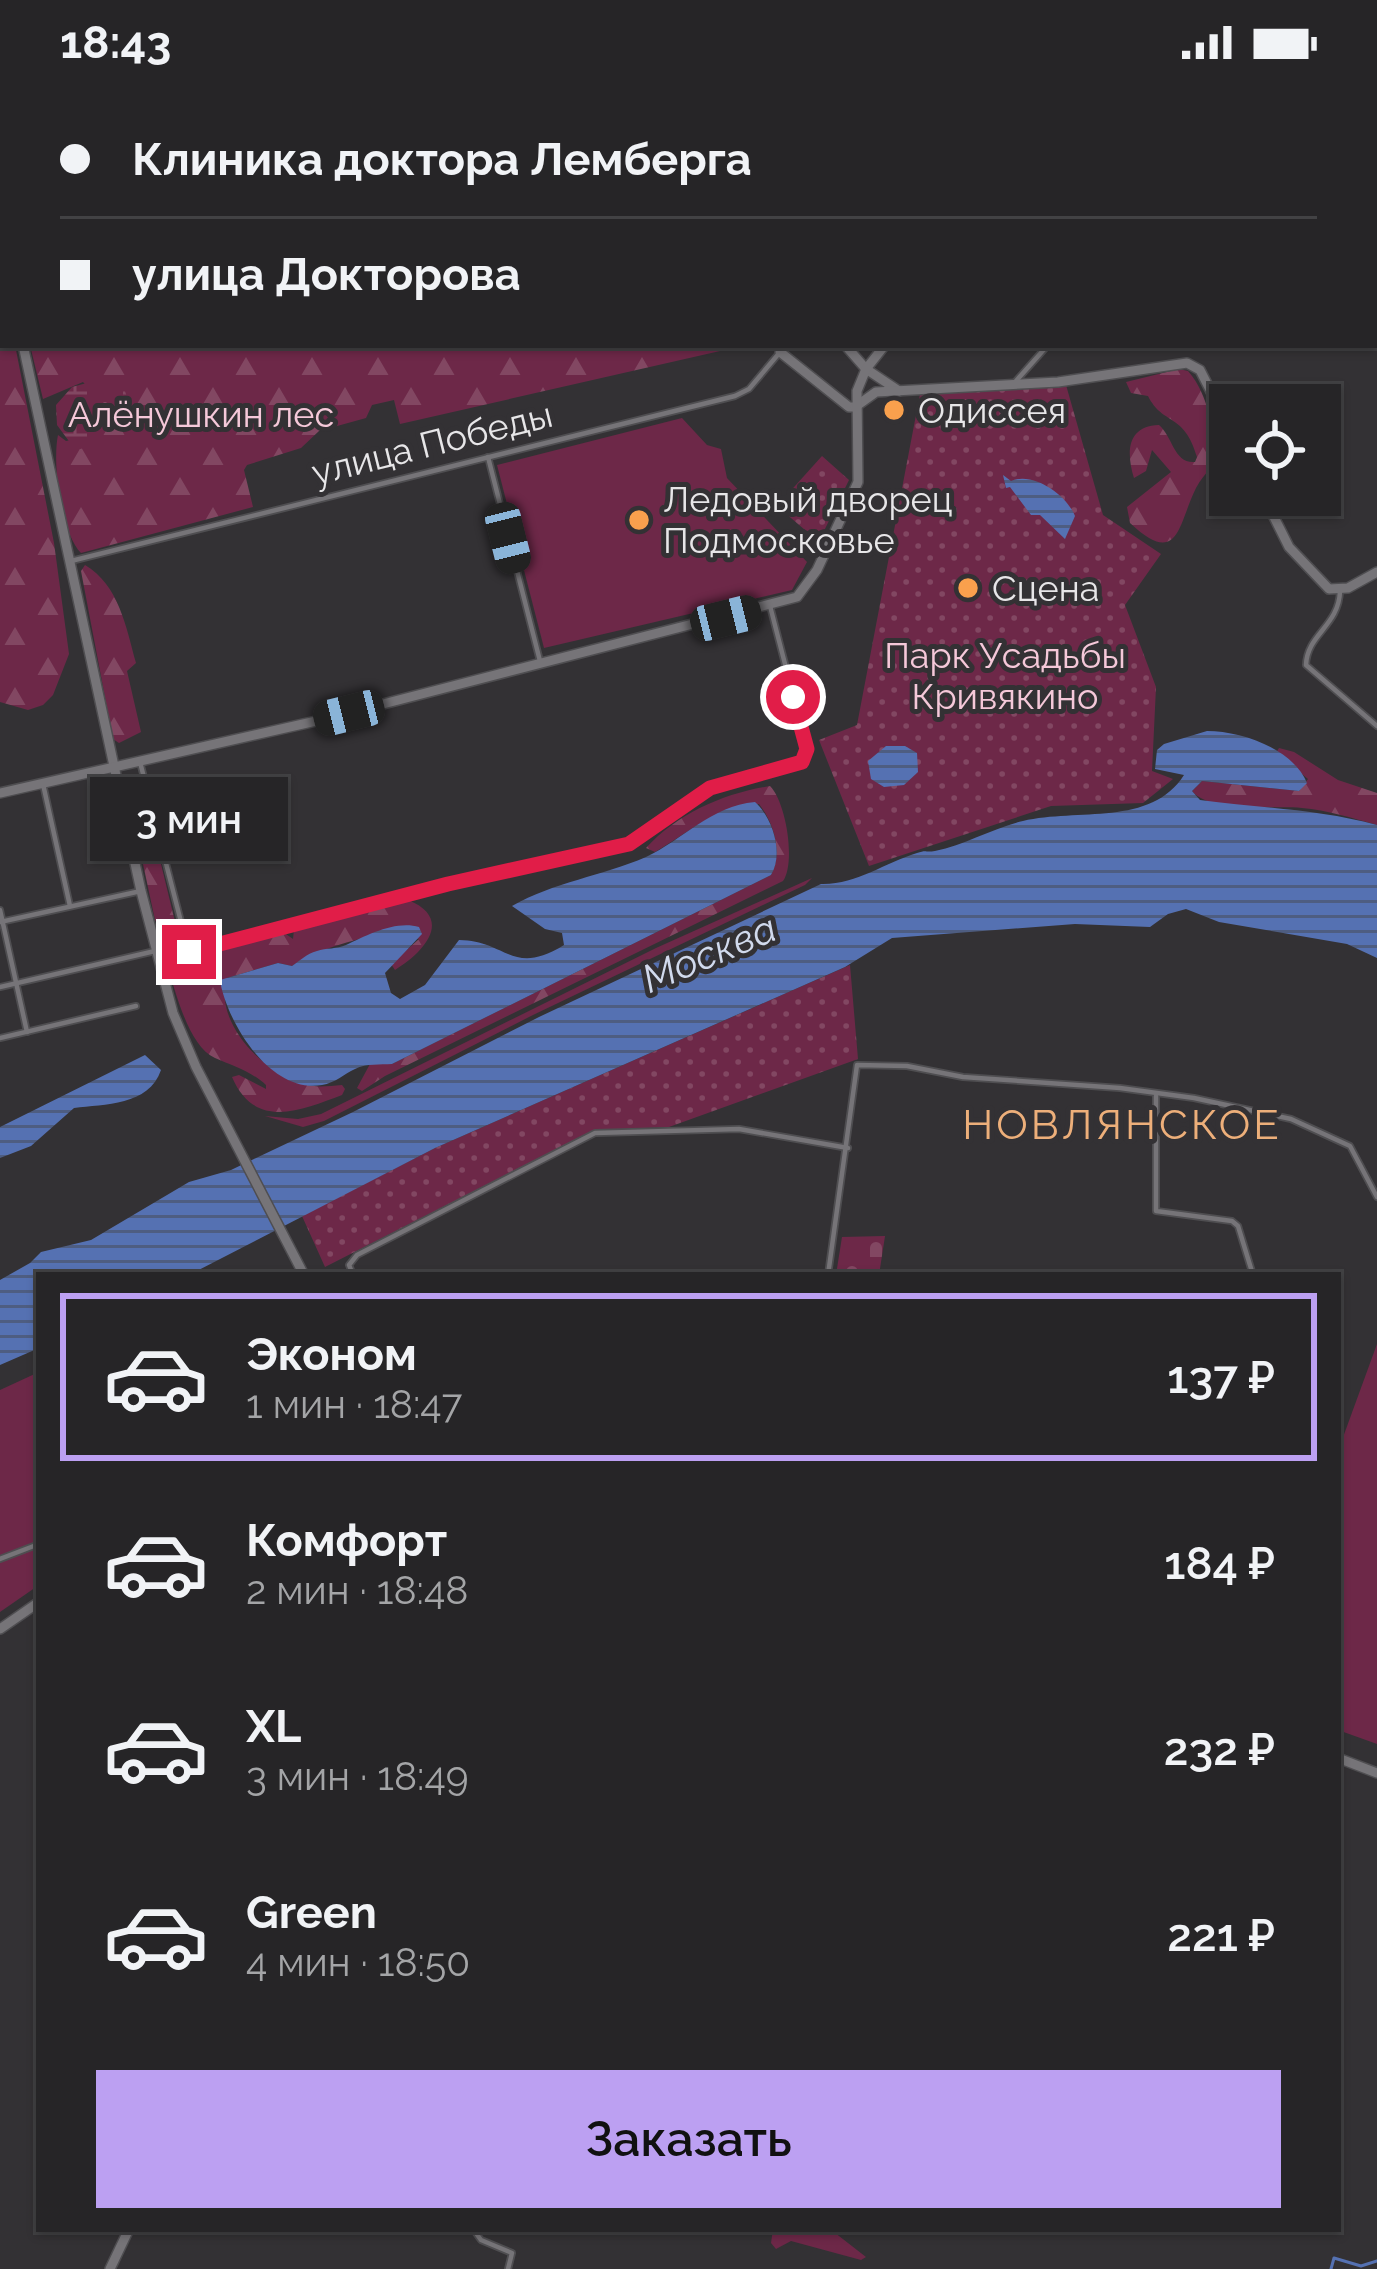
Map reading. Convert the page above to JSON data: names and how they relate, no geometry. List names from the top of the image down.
{
  "streets": {
    "street": ["улица Победы"]
  },
  "districts": ["НОВЛЯНСКОЕ"],
  "water": ["Москва"],
  "parks": ["Алёнушкин лес", "Парк Усадьбы Кривякино"],
  "places": ["Одиссея", "Ледовый дворец Подмосковье", "Сцена"],
  "page": {
    "status": "18:43",
    "banner": ["Клиника доктора Лемберга", "улица Докторова"],
    "bubble": "3 мин",
    "list": [
      {
        "name": "Эконом",
        "note": "1 мин · 18:47",
        "value": "137 ₽"
      },
      {
        "name": "Комфорт",
        "note": "2 мин · 18:48",
        "value": "184 ₽"
      },
      {
        "name": "XL",
        "note": "3 мин · 18:49",
        "value": "232 ₽"
      },
      {
        "name": "Green",
        "note": "4 мин · 18:50",
        "value": "221 ₽"
      }
    ],
    "buttons": "Заказать"
  }
}
